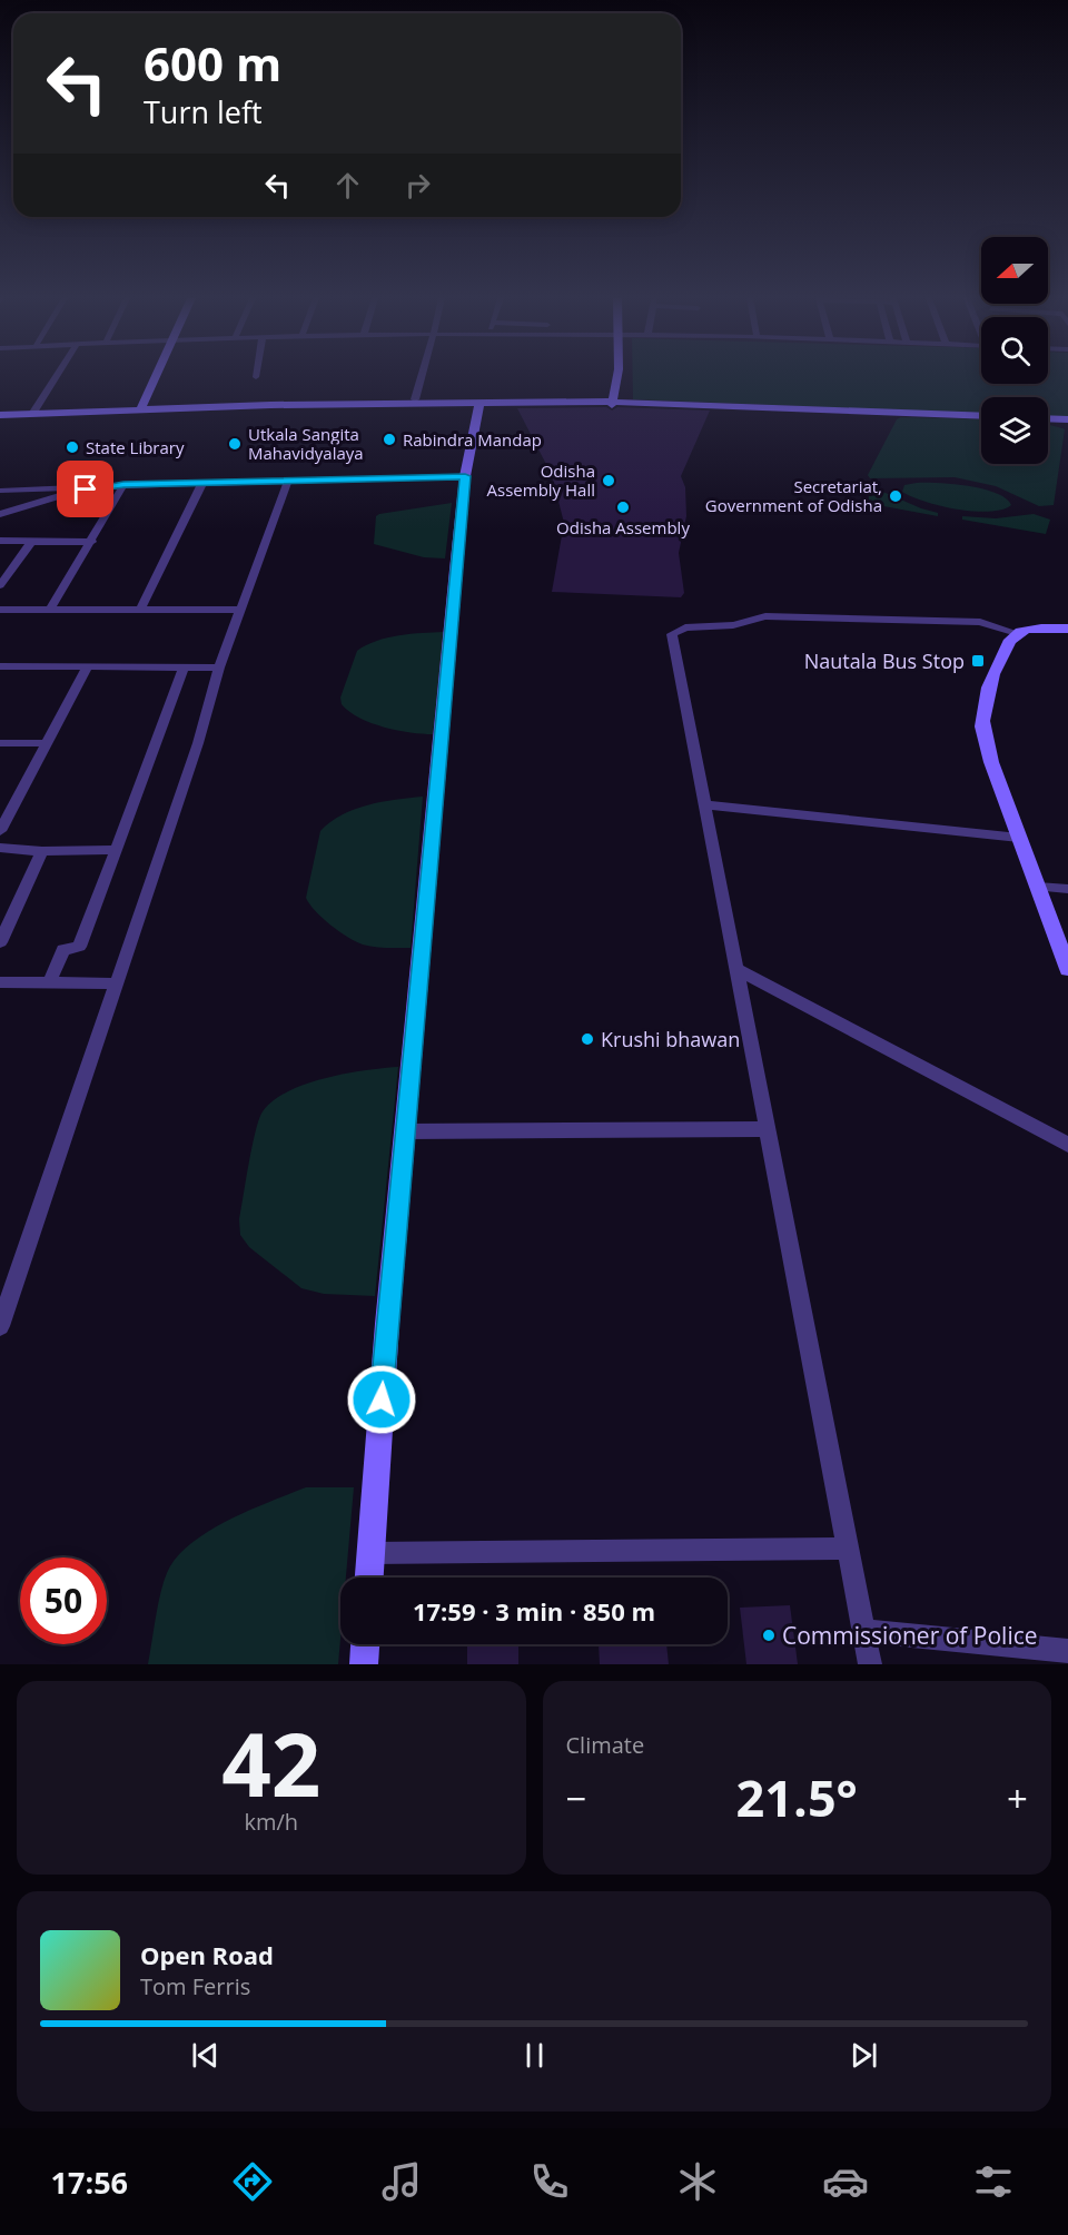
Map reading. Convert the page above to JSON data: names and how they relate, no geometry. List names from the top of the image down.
{
  "places": {
    "other": [
      "Rabindra Mandap",
      "Utkala Sangita Mahavidyalaya",
      "State Library",
      "Odisha Assembly Hall",
      "Secretariat, Government of Odisha",
      "Odisha Assembly",
      "Krushi bhawan",
      "Commissioner of Police"
    ],
    "transit": ["Nautala Bus Stop"]
  },
  "north": "left",
  "page": {
    "turn": ["600 m", "Turn left"],
    "limit": "50",
    "trip": "17:59 · 3 min · 850 m",
    "tile": [
      ["42", "km/h"],
      "Climate"
    ],
    "heat": ["−", "21.5°", "+"],
    "song": ["Open Road", "Tom Ferris"],
    "tabs": "17:56"
  }
}
